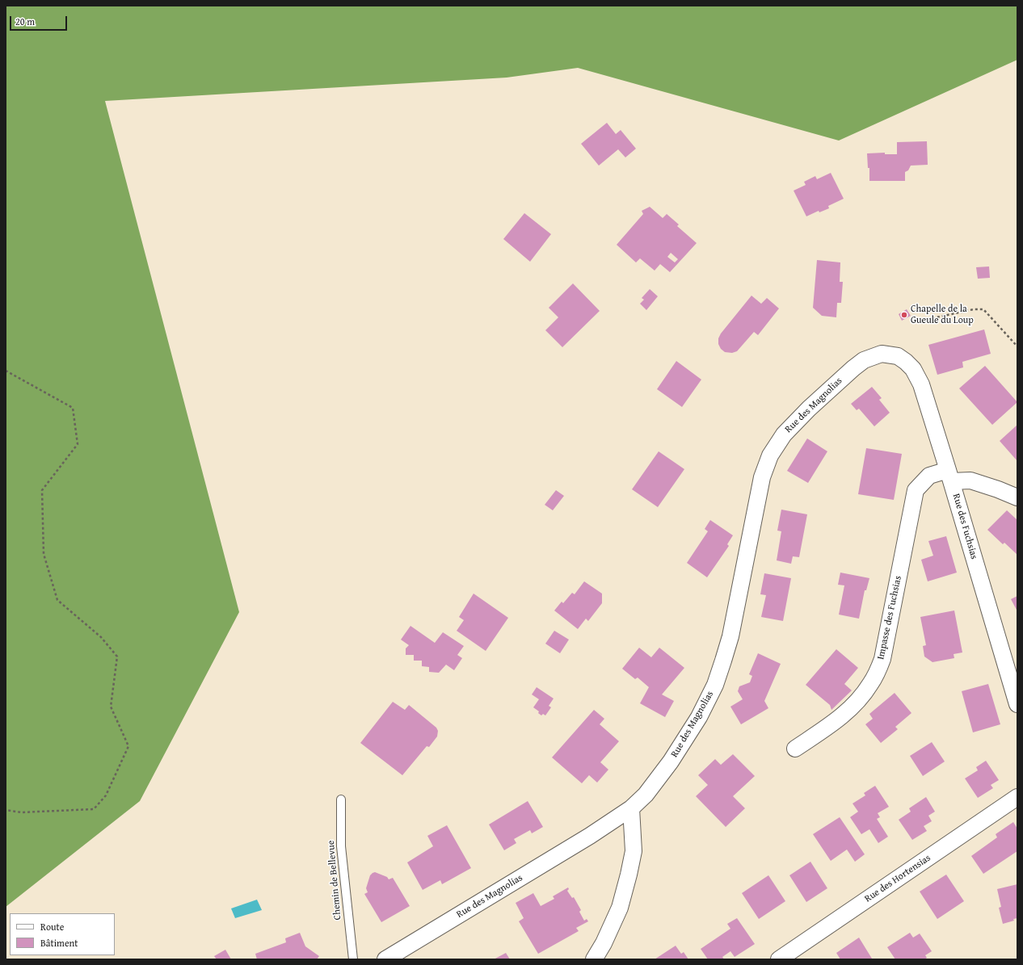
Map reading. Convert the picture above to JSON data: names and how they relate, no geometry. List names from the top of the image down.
{
  "streets": {
    "street": [
      "Rue des Magnolias",
      "Rue des Fuchsias",
      "Impasse des Fuchsias",
      "Rue des Hortensias"
    ],
    "lane": ["Chemin de Bellevue"]
  },
  "crossings": [
    ["Rue des Magnolias", "Rue des Fuchsias"],
    ["Rue des Fuchsias", "Impasse des Fuchsias"]
  ],
  "places": ["Chapelle de la Gueule du Loup"],
  "legend": ["Route", "Bâtiment"],
  "scale_bar": "20 m"
}
